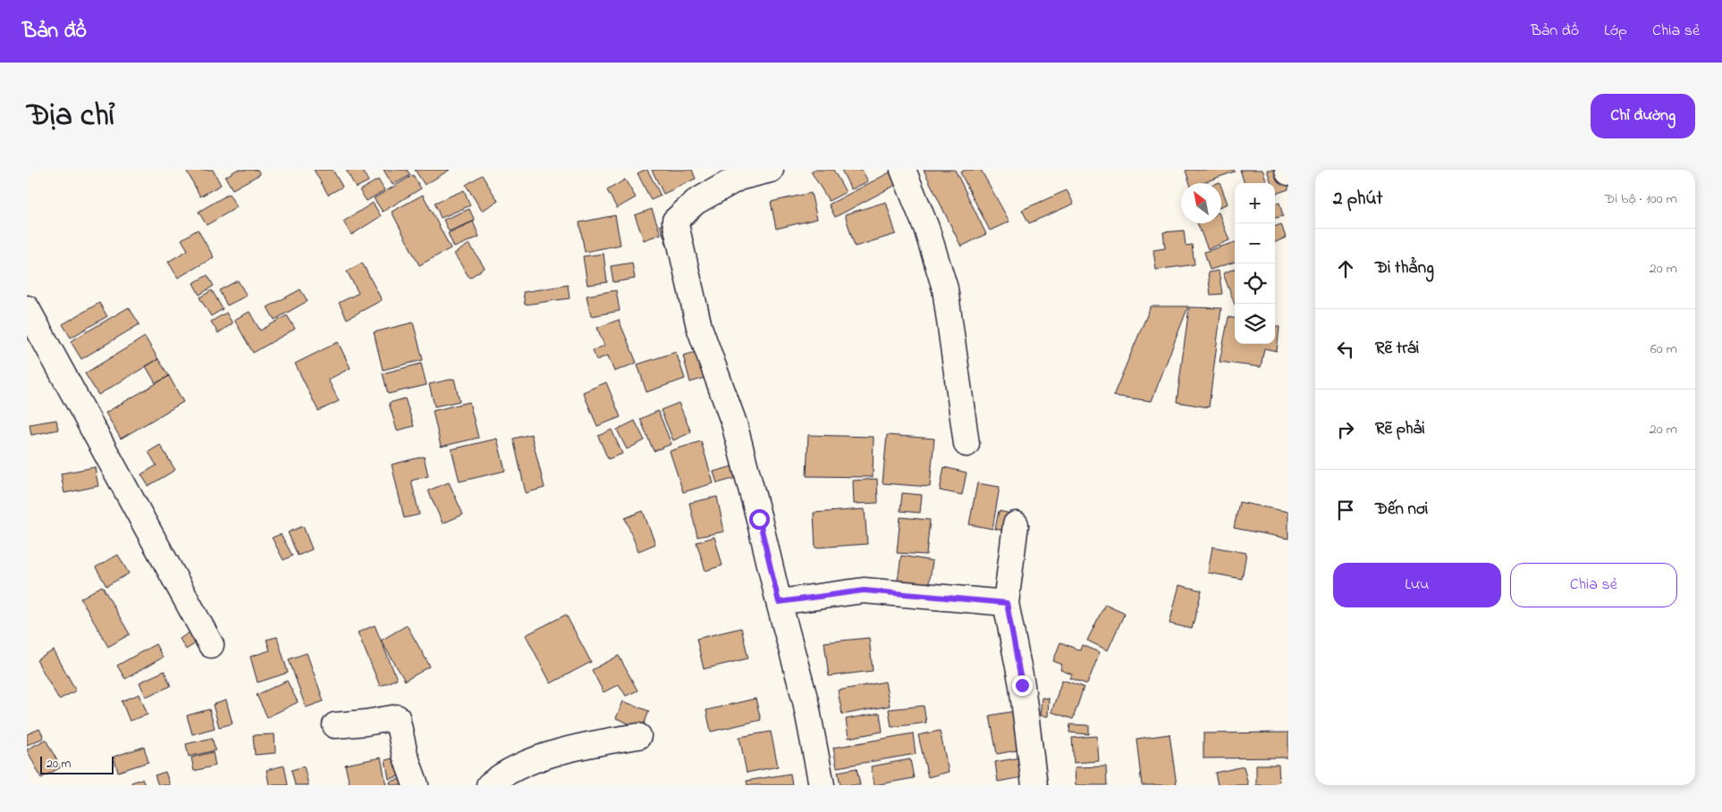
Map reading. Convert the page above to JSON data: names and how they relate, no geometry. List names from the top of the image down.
{
  "scale_bar": "20 m",
  "north": "top left",
  "page": {
    "header": "Bản đồ",
    "nav": ["Bản đồ", "Lớp", "Chia sẻ"],
    "title": "Địa chỉ",
    "buttons": [
      "Chỉ đường",
      ["Lưu", "Chia sẻ"]
    ],
    "heading": ["2 phút", "Đi bộ · 100 m"],
    "map_buttons": ["+", "−"],
    "list": [
      ["Đi thẳng", "20 m"],
      ["Rẽ trái", "60 m"],
      ["Rẽ phải", "20 m"],
      "Đến nơi"
    ],
    "scale": "20 m"
  }
}
